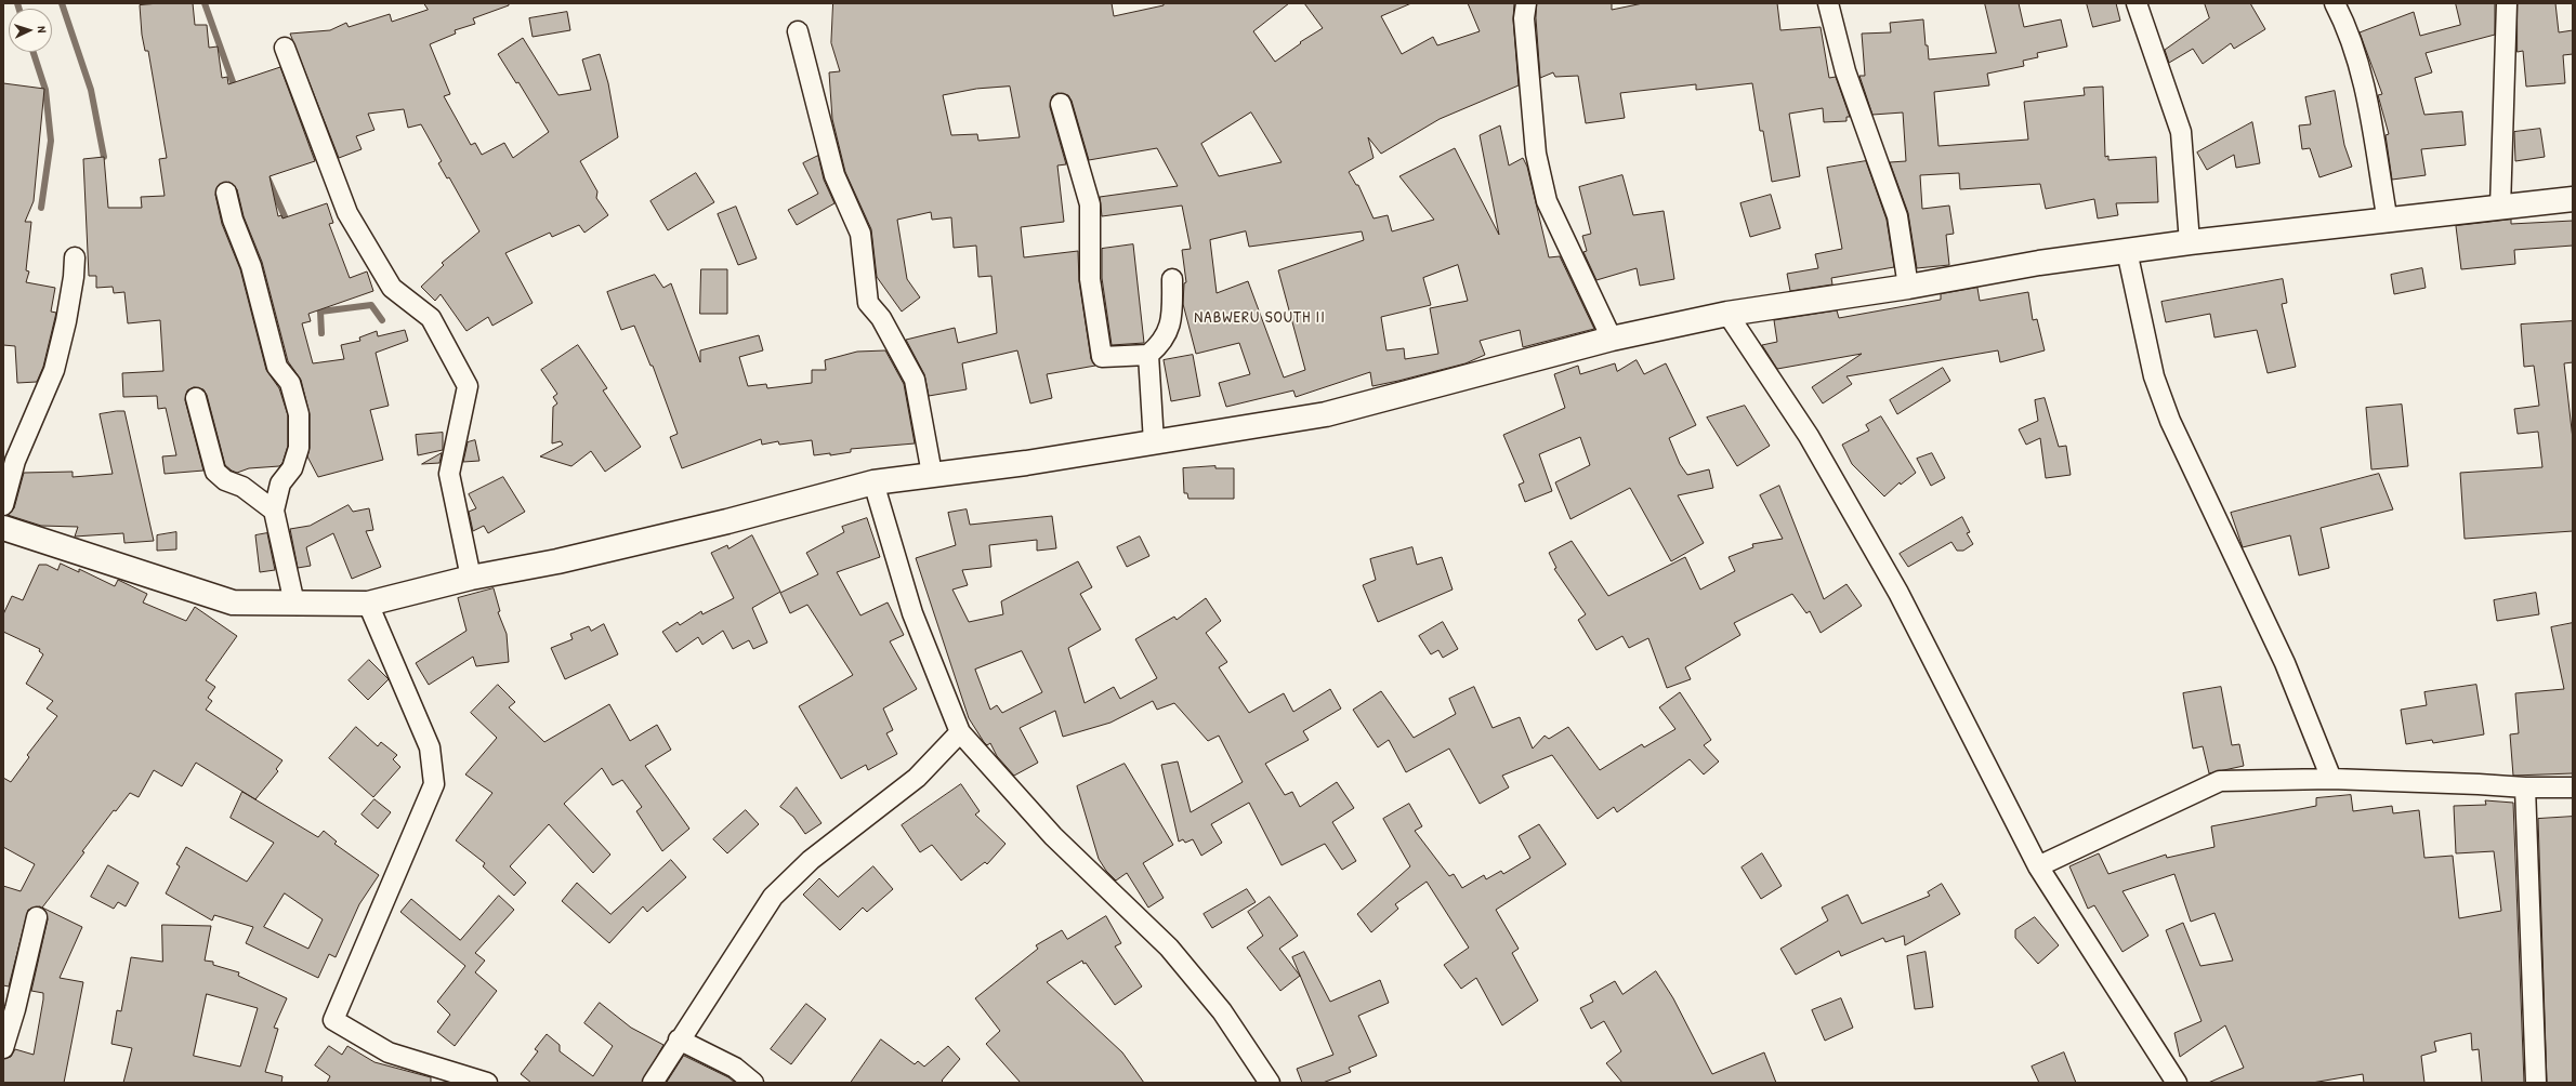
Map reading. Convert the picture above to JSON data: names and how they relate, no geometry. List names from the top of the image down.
{
  "districts": ["NABWERU SOUTH II"],
  "north": "right"
}
